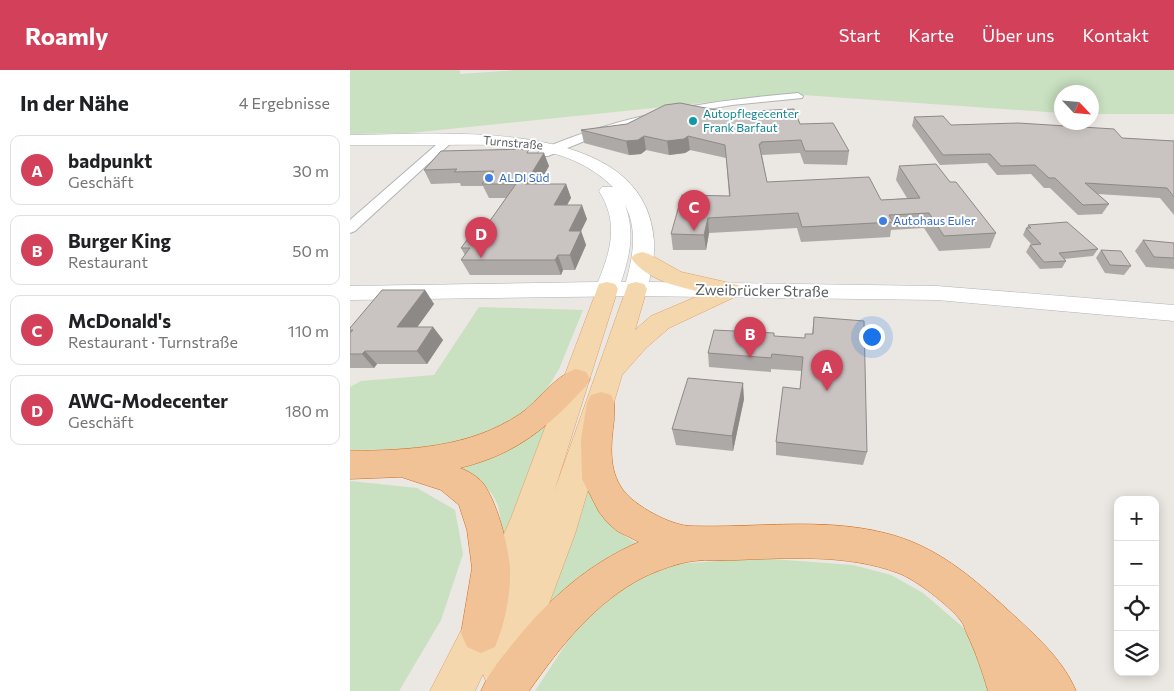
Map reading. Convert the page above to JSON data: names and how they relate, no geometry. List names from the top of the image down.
{
  "streets": {
    "street": ["Turnstraße", "Zweibrücker Straße"]
  },
  "crossings": [
    ["Turnstraße", "Zweibrücker Straße"]
  ],
  "places": ["Autopflegecenter Frank Barfaut", "ALDI Süd", "Autohaus Euler"],
  "north": "bottom right",
  "page": {
    "header": "Roamly",
    "nav": [
      "Start",
      "Karte",
      "Über uns",
      "Kontakt"
    ],
    "heading": ["In der Nähe", "4 Ergebnisse"],
    "list": [
      {
        "mark": "A",
        "name": "badpunkt",
        "note": "Geschäft",
        "value": "30 m"
      },
      {
        "mark": "B",
        "name": "Burger King",
        "note": "Restaurant",
        "value": "50 m"
      },
      {
        "mark": "C",
        "name": "McDonald's",
        "note": "Restaurant · Turnstraße",
        "value": "110 m"
      },
      {
        "mark": "D",
        "name": "AWG-Modecenter",
        "note": "Geschäft",
        "value": "180 m"
      }
    ],
    "pins": [
      "C",
      "D",
      "B",
      "A"
    ],
    "map_buttons": ["+", "−"]
  }
}
